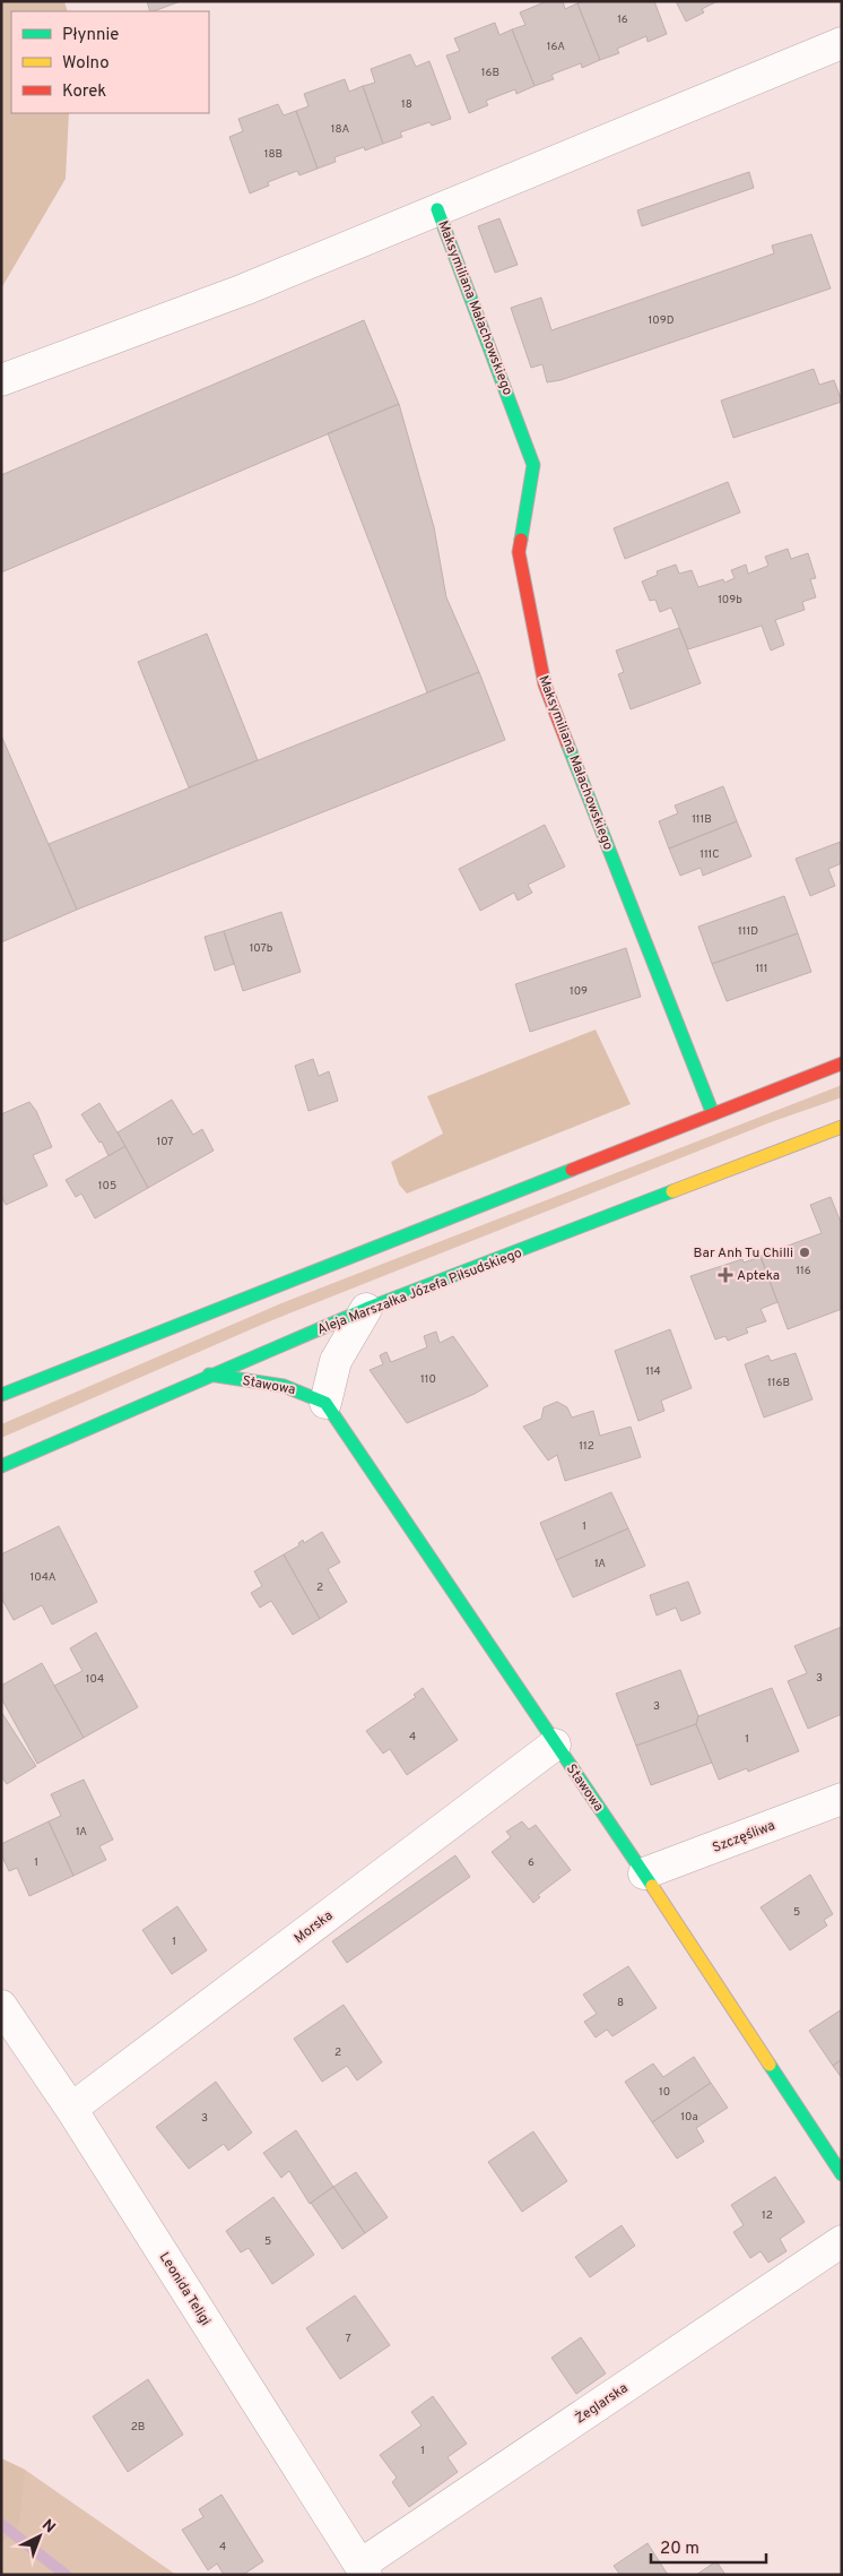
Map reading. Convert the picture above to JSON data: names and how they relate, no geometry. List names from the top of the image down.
{
  "streets": {
    "street": [
      "Maksymiliana Małachowskiego",
      "Aleja Marszałka Józefa Piłsudskiego",
      "Stawowa",
      "Szczęśliwa",
      "Morska",
      "Leonida Teligi",
      "Żeglarska"
    ]
  },
  "crossings": [
    ["Aleja Marszałka Józefa Piłsudskiego", "Stawowa"],
    ["Stawowa", "Szczęśliwa"],
    ["Stawowa", "Morska"],
    ["Morska", "Leonida Teligi"],
    ["Leonida Teligi", "Żeglarska"]
  ],
  "places": {
    "other": ["Bar Anh Tu Chilli"],
    "health": ["Apteka"]
  },
  "house_numbers": [
    "16",
    "16A",
    "16B",
    "18",
    "18A",
    "18B",
    "109D",
    "109b",
    "111B",
    "111C",
    "111D",
    "107b",
    "111",
    "109",
    "107",
    "105",
    "116",
    "114",
    "110",
    "116B",
    "112",
    "1",
    "1A",
    "104A",
    "2",
    "3",
    "104",
    "3",
    "4",
    "1",
    "1A",
    "1",
    "6",
    "5",
    "1",
    "8",
    "2",
    "10",
    "10a",
    "3",
    "12",
    "5",
    "7",
    "2B",
    "1",
    "4"
  ],
  "legend": ["Płynnie", "Wolno", "Korek"],
  "scale_bar": "20 m",
  "north": "top right"
}
